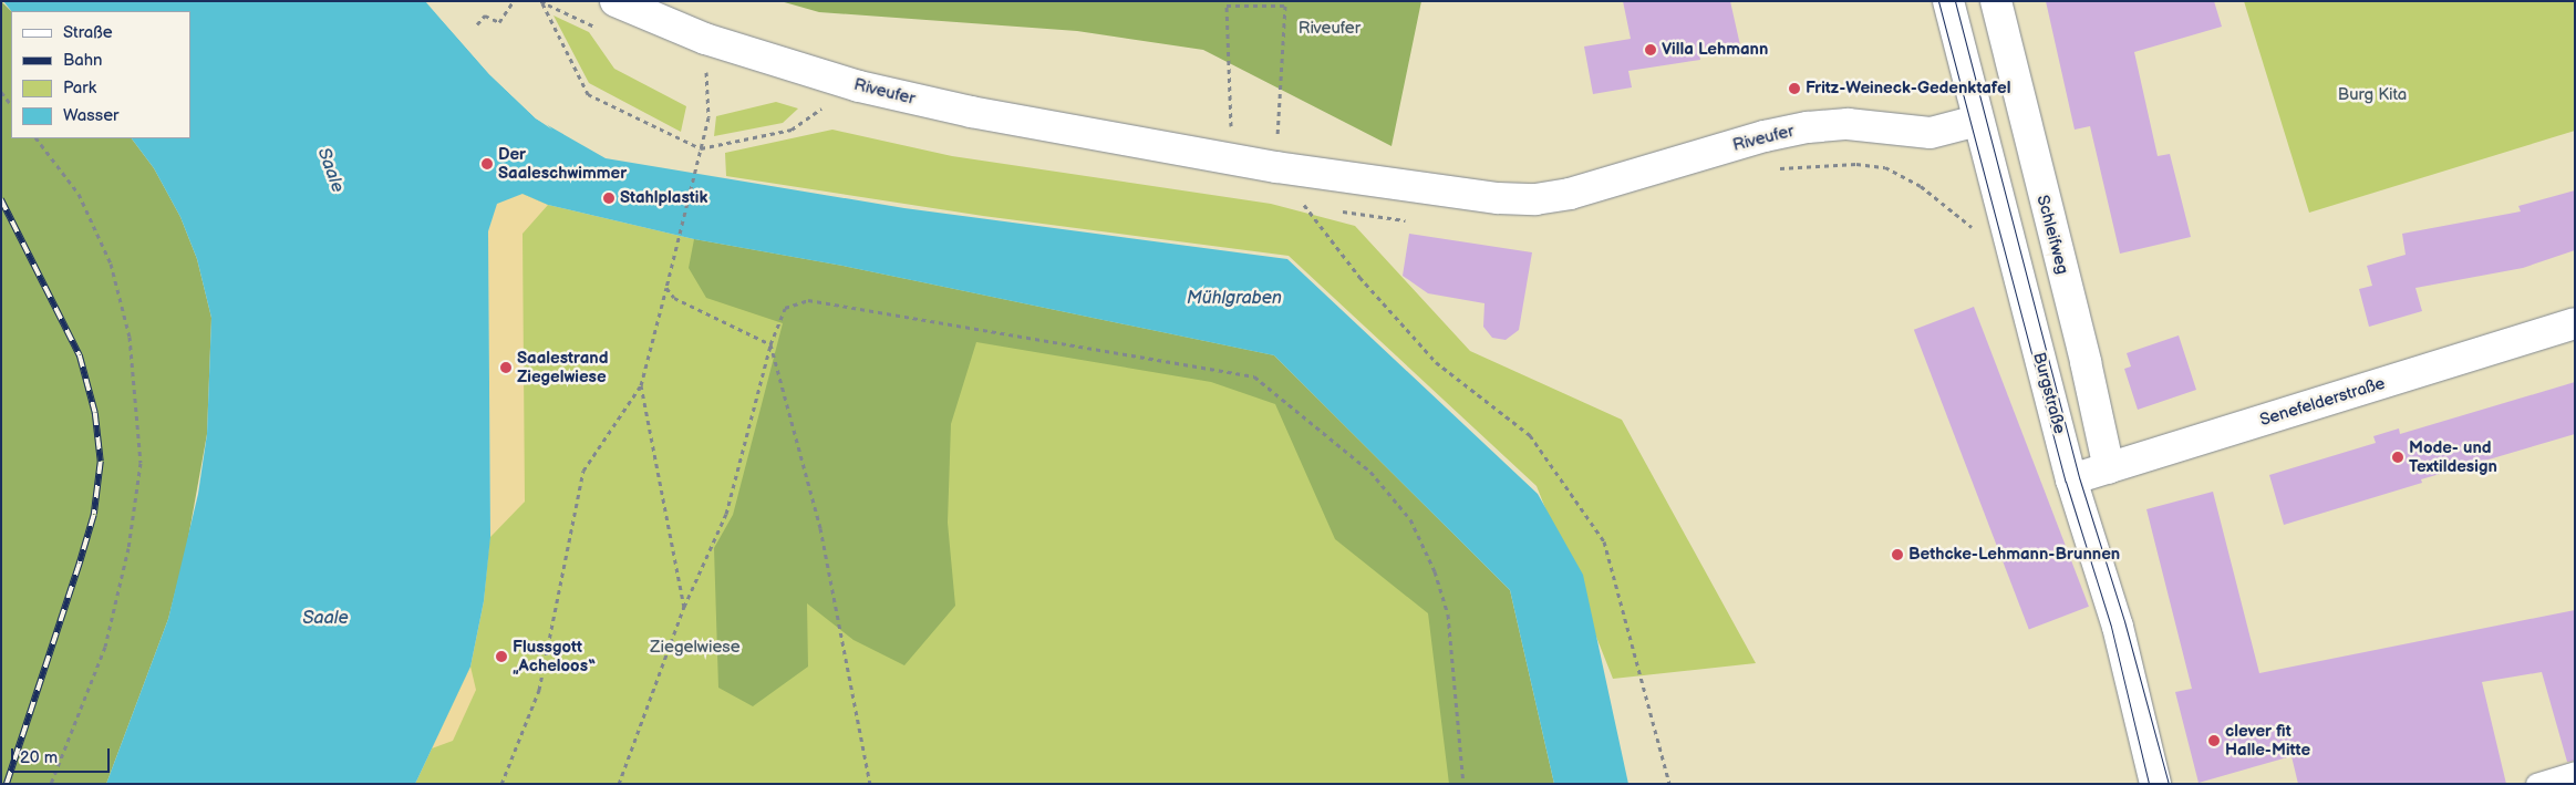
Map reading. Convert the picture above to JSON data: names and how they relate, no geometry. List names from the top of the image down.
{
  "streets": {
    "street": [
      "Riveufer",
      "Schleifweg",
      "Burgstraße",
      "Senefelderstraße"
    ]
  },
  "crossings": [
    ["Riveufer", "Burgstraße"],
    ["Schleifweg", "Senefelderstraße"],
    ["Burgstraße", "Senefelderstraße"]
  ],
  "water": ["Saale", "Mühlgraben"],
  "parks": ["Riveufer", "Burg Kita", "Ziegelwiese"],
  "places": [
    "Villa Lehmann",
    "Fritz-Weineck-Gedenktafel",
    "Der Saaleschwimmer",
    "Stahlplastik",
    "Saalestrand Ziegelwiese",
    "Mode- und Textildesign",
    "Bethcke-Lehmann-Brunnen",
    "Flussgott „Acheloos“",
    "clever fit Halle-Mitte"
  ],
  "legend": [
    "Straße",
    "Bahn",
    "Park",
    "Wasser"
  ],
  "scale_bar": "20 m"
}
